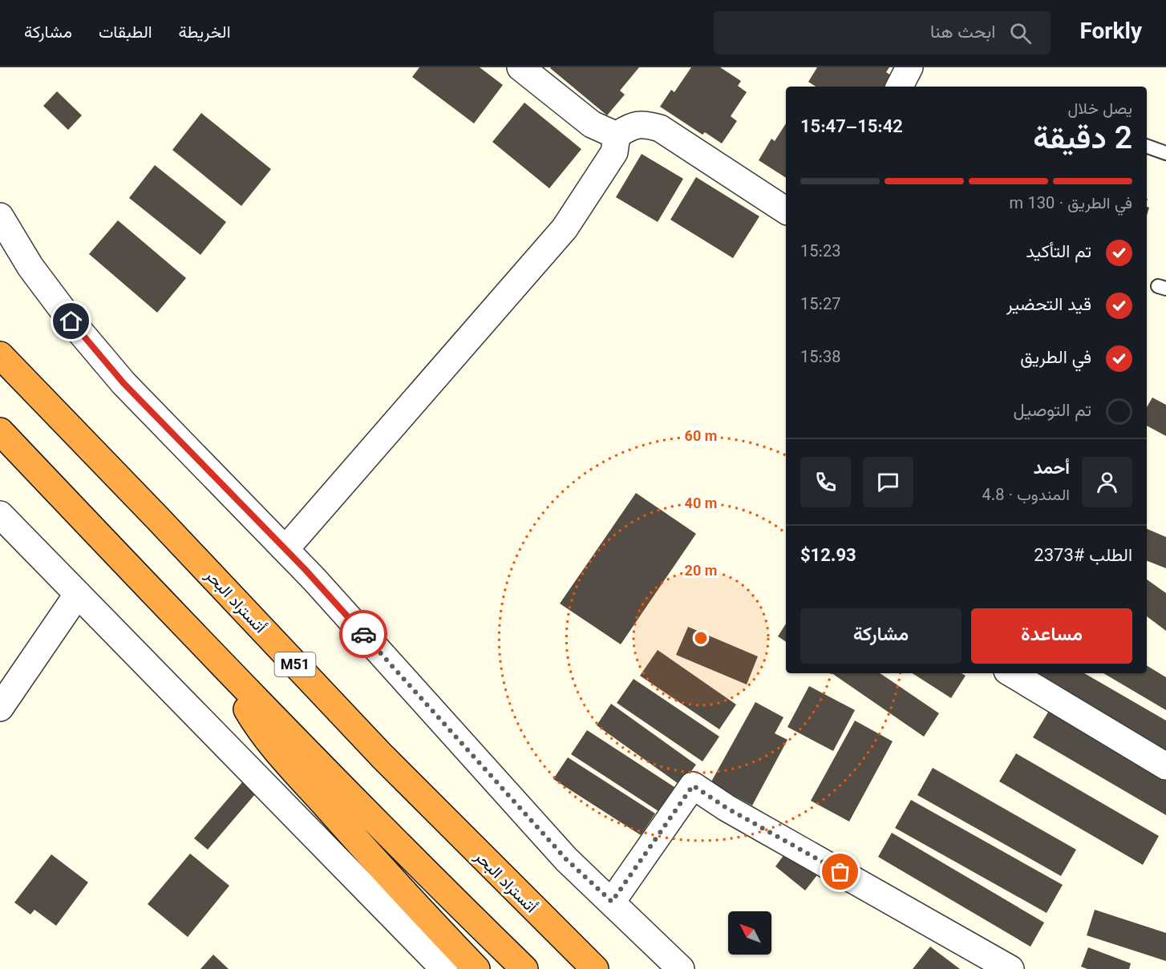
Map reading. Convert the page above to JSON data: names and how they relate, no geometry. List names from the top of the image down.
{
  "streets": {
    "highway": ["أتستراد البحر", "M51"]
  },
  "north": "top left",
  "page": {
    "header": "Forkly",
    "search": "ابحث هنا",
    "nav": ["الخريطة", "الطبقات", "مشاركة"],
    "heading": ["2 دقيقة", "يصل خلال", "15:42–15:47"],
    "panel": [
      "أحمد",
      "المندوب · 4.8",
      "الطلب #2373",
      "$12.93"
    ],
    "bar": "في الطريق · 130 m",
    "list": [
      ["تم التأكيد", "15:23"],
      ["قيد التحضير", "15:27"],
      ["في الطريق", "15:38"],
      "تم التوصيل"
    ],
    "buttons": ["مساعدة", "مشاركة"]
  },
  "rings": ["60 m", "40 m", "20 m"]
}
